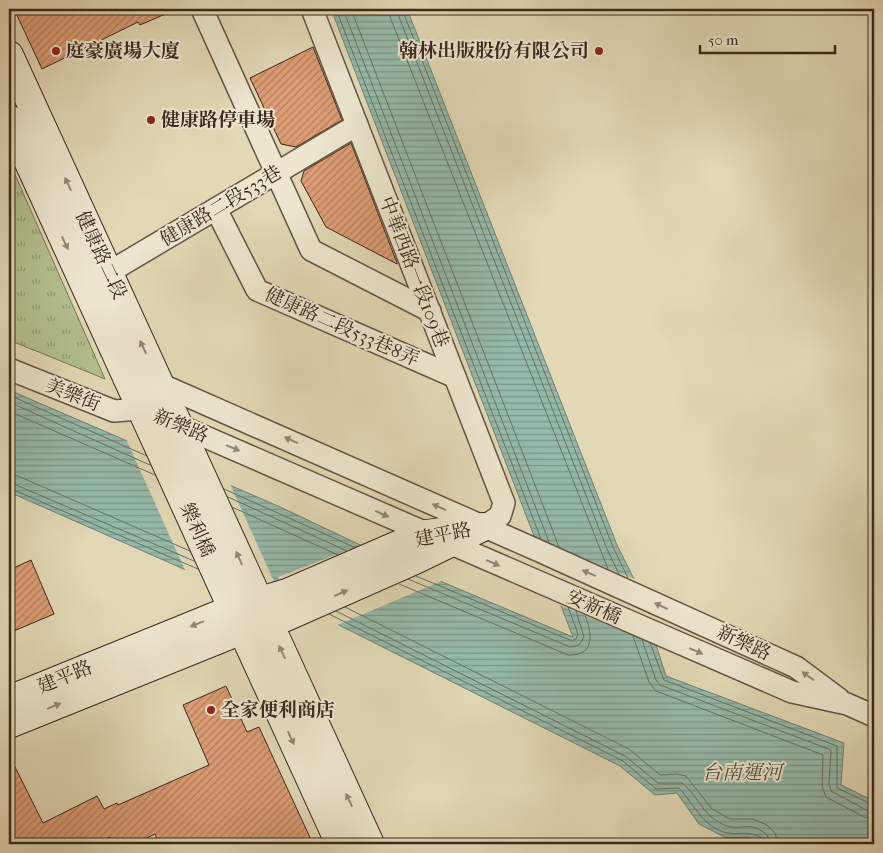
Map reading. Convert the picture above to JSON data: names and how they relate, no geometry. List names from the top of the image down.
{
  "streets": {
    "street": [
      "健康路二段533巷",
      "健康路二段",
      "中華西路一段109巷",
      "健康路二段533巷8弄",
      "美樂街",
      "新樂路",
      "樂利橋",
      "建平路",
      "安新橋"
    ]
  },
  "crossings": [
    ["健康路二段533巷", "健康路二段"],
    ["健康路二段533巷", "中華西路一段109巷"],
    ["健康路二段533巷", "健康路二段533巷8弄"],
    ["健康路二段", "美樂街"],
    ["健康路二段", "新樂路"],
    ["健康路二段", "樂利橋"],
    ["中華西路一段109巷", "健康路二段533巷8弄"],
    ["中華西路一段109巷", "新樂路"],
    ["中華西路一段109巷", "建平路"],
    ["美樂街", "新樂路"],
    ["新樂路", "建平路"],
    ["新樂路", "安新橋"],
    ["樂利橋", "建平路"]
  ],
  "water": ["台南運河"],
  "places": [
    "庭豪廣場大廈",
    "翰林出版股份有限公司",
    "健康路停車場",
    "全家便利商店"
  ],
  "scale_bar": "50 m"
}
